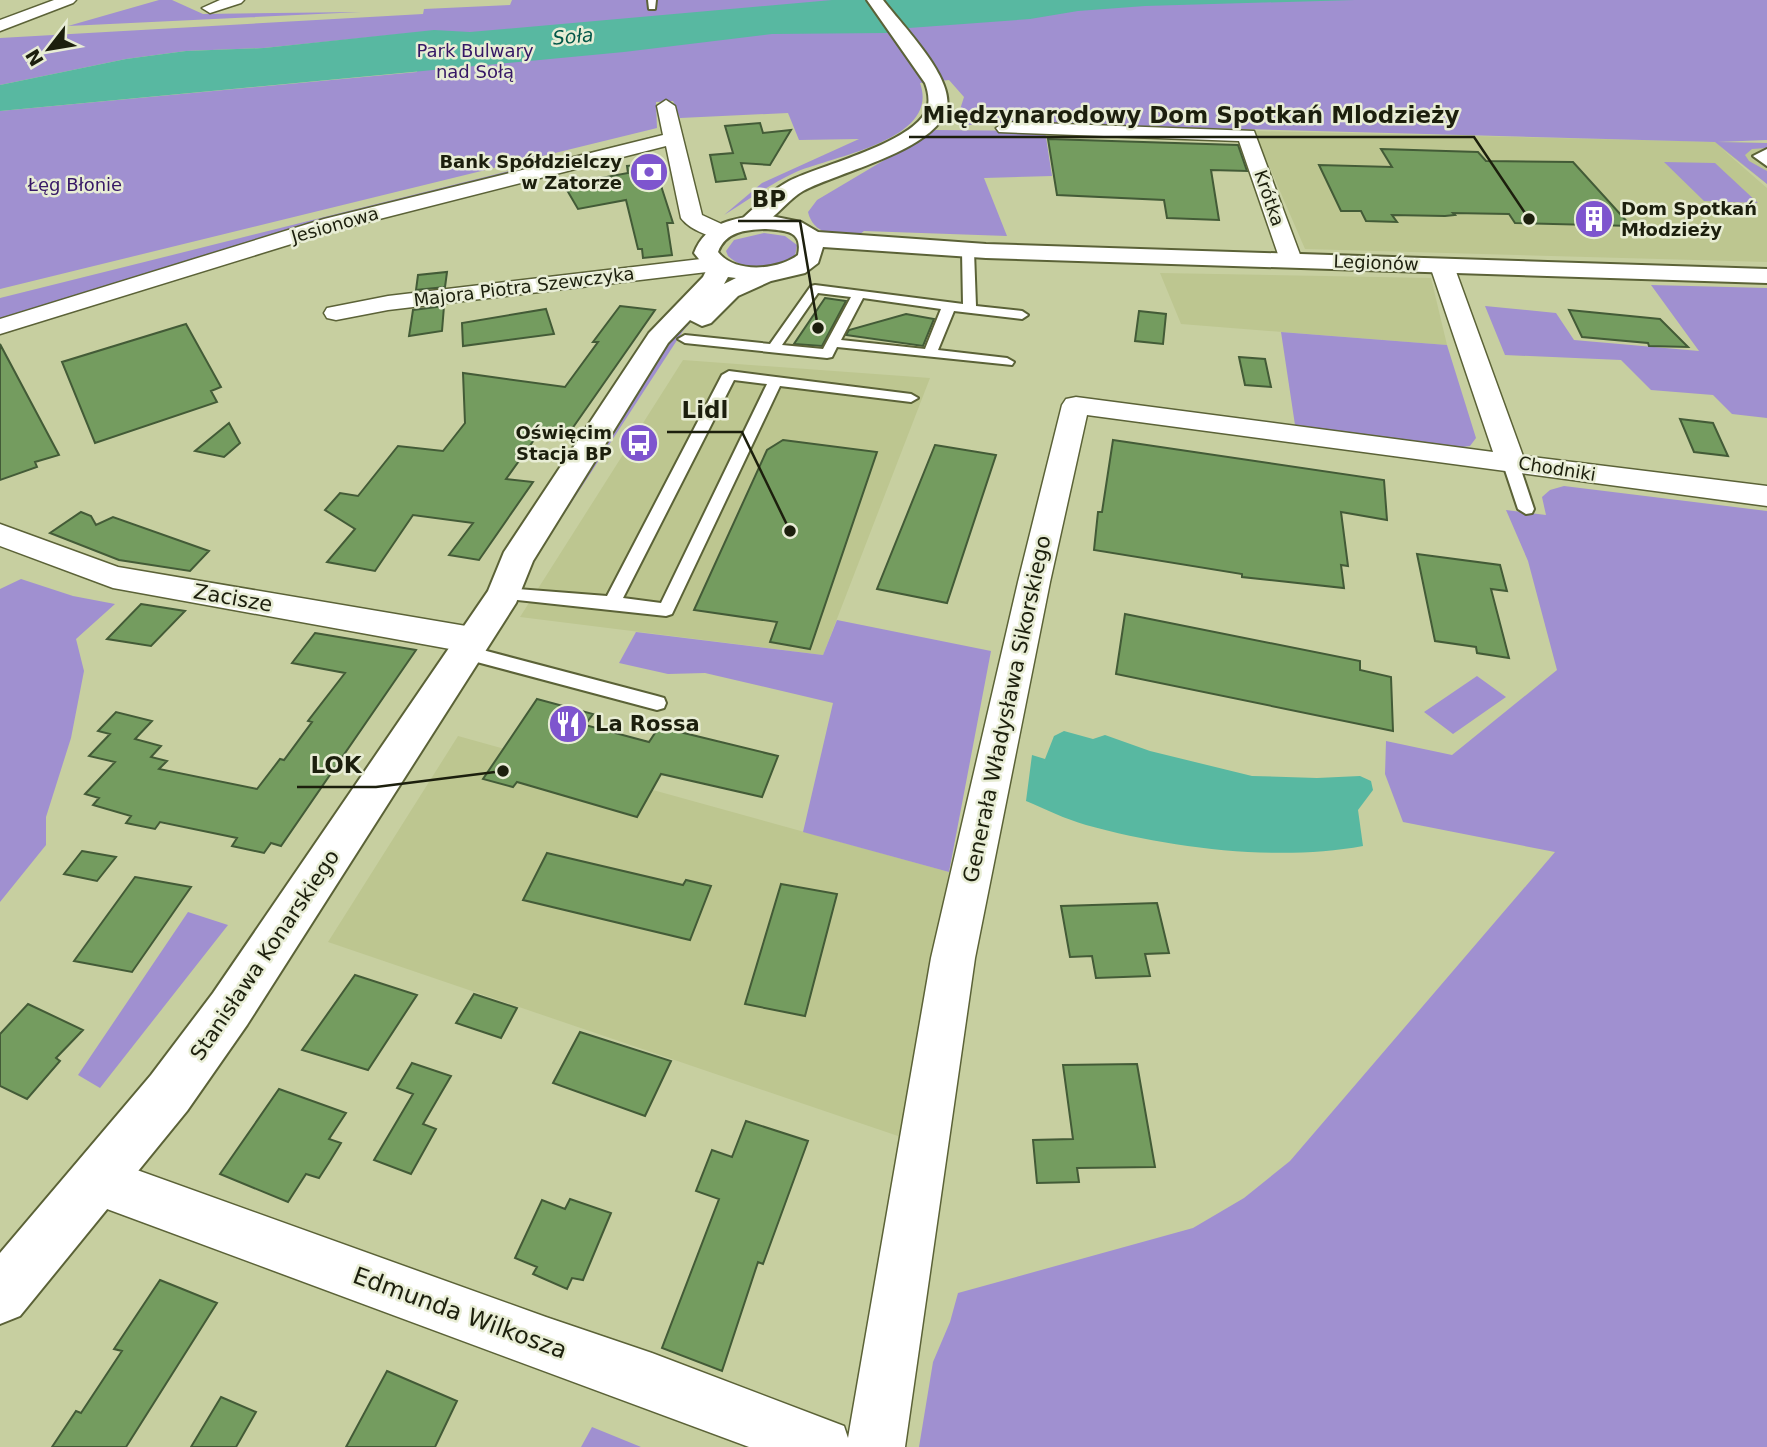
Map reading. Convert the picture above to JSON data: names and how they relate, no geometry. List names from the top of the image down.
{
  "streets": {
    "main road": ["Legionów", "Stanisława Konarskiego"],
    "street": [
      "Krótka",
      "Jesionowa",
      "Majora Piotra Szewczyka",
      "Chodniki",
      "Zacisze",
      "Generała Władysława Sikorskiego",
      "Edmunda Wilkosza"
    ]
  },
  "crossings": [
    ["Krótka", "Legionów"],
    ["Legionów", "Chodniki"],
    ["Legionów", "Stanisława Konarskiego"],
    ["Majora Piotra Szewczyka", "Stanisława Konarskiego"],
    ["Chodniki", "Generała Władysława Sikorskiego"],
    ["Zacisze", "Stanisława Konarskiego"],
    ["Stanisława Konarskiego", "Edmunda Wilkosza"]
  ],
  "water": ["Soła"],
  "parks": ["Park Bulwary nad Sołą", "Łęg Błonie"],
  "places": {
    "bank": ["Bank Spółdzielczy w Zatorze"],
    "other": [
      "Międzynarodowy Dom Spotkań Mlodzieży",
      "BP",
      "Lidl",
      "LOK"
    ],
    "building": ["Dom Spotkań Młodzieży"],
    "bus stop": ["Oświęcim Stacja BP"],
    "restaurant": ["La Rossa"]
  },
  "north": "bottom left"
}
